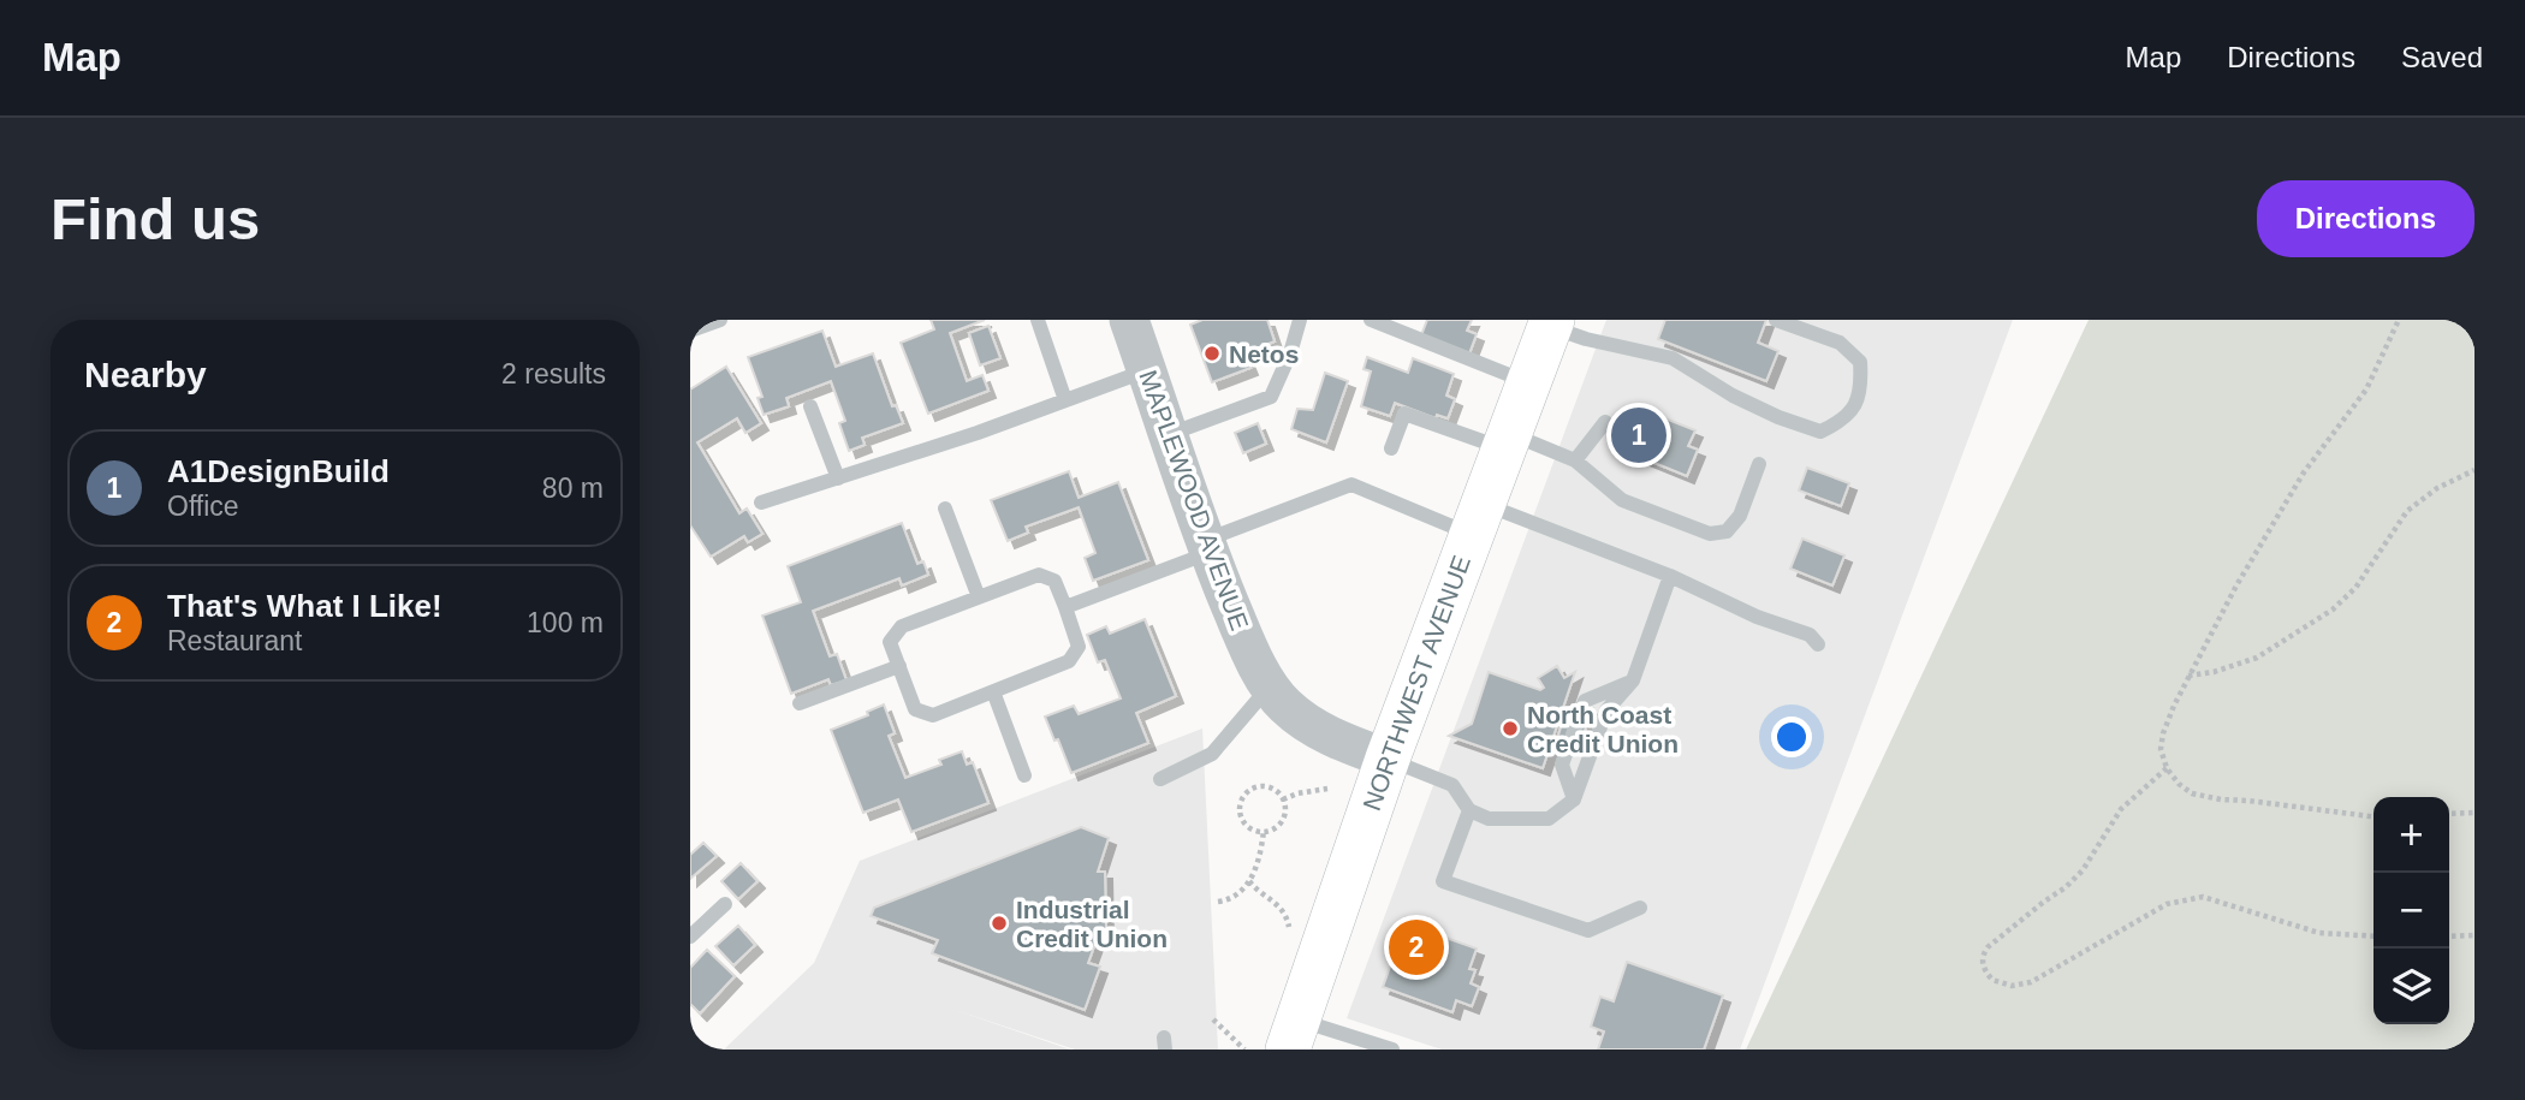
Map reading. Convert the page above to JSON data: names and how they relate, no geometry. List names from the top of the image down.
{
  "streets": {
    "main road": ["NORTHWEST AVENUE"],
    "street": ["MAPLEWOOD AVENUE"]
  },
  "crossings": [
    ["MAPLEWOOD AVENUE", "NORTHWEST AVENUE"]
  ],
  "places": ["Netos", "North Coast Credit Union", "Industrial Credit Union"],
  "page": {
    "header": "Map",
    "nav": ["Map", "Directions", "Saved"],
    "buttons": "Directions",
    "title": "Find us",
    "heading": ["Nearby", "2 results"],
    "pins": ["1", "2"],
    "list": [
      {
        "mark": "1",
        "name": "A1DesignBuild",
        "note": "Office",
        "value": "80 m"
      },
      {
        "mark": "2",
        "name": "That's What I Like!",
        "note": "Restaurant",
        "value": "100 m"
      }
    ],
    "map_buttons": ["+", "−"]
  }
}
